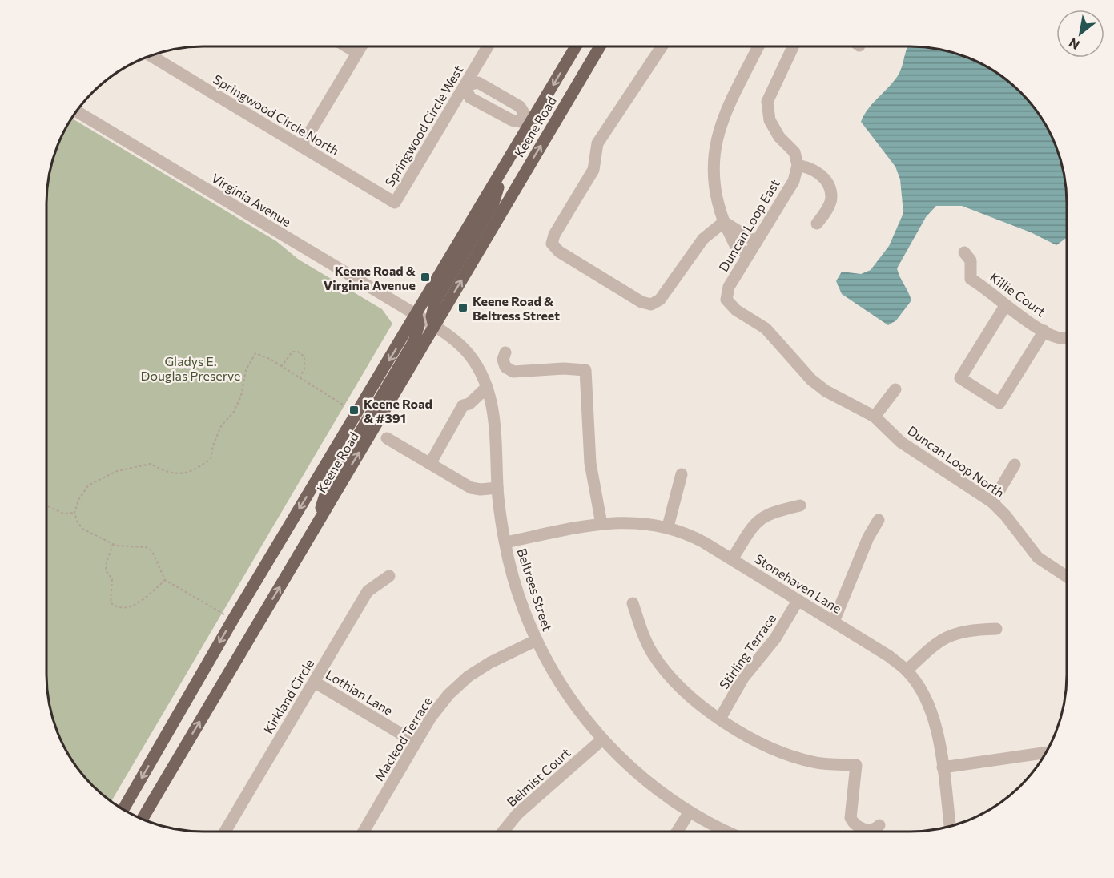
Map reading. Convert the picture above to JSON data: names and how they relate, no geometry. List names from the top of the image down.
{
  "streets": {
    "main road": ["Keene Road"],
    "street": [
      "Springwood Circle North",
      "Springwood Circle West",
      "Virginia Avenue",
      "Duncan Loop East",
      "Killie Court",
      "Duncan Loop North",
      "Stonehaven Lane",
      "Beltrees Street",
      "Stirling Terrace",
      "Lothian Lane",
      "Kirkland Circle",
      "Macleod Terrace",
      "Belmist Court"
    ]
  },
  "crossings": [
    ["Springwood Circle North", "Springwood Circle West"],
    ["Keene Road", "Virginia Avenue"],
    ["Keene Road", "Beltrees Street"],
    ["Virginia Avenue", "Beltrees Street"],
    ["Duncan Loop East", "Duncan Loop North"],
    ["Stonehaven Lane", "Beltrees Street"],
    ["Stonehaven Lane", "Stirling Terrace"],
    ["Beltrees Street", "Macleod Terrace"],
    ["Beltrees Street", "Belmist Court"],
    ["Lothian Lane", "Kirkland Circle"],
    ["Lothian Lane", "Macleod Terrace"]
  ],
  "parks": ["Gladys E. Douglas Preserve"],
  "places": {
    "transit": ["Keene Road & Virginia Avenue", "Keene Road & Beltress Street", "Keene Road & #391"]
  },
  "north": "bottom left"
}
